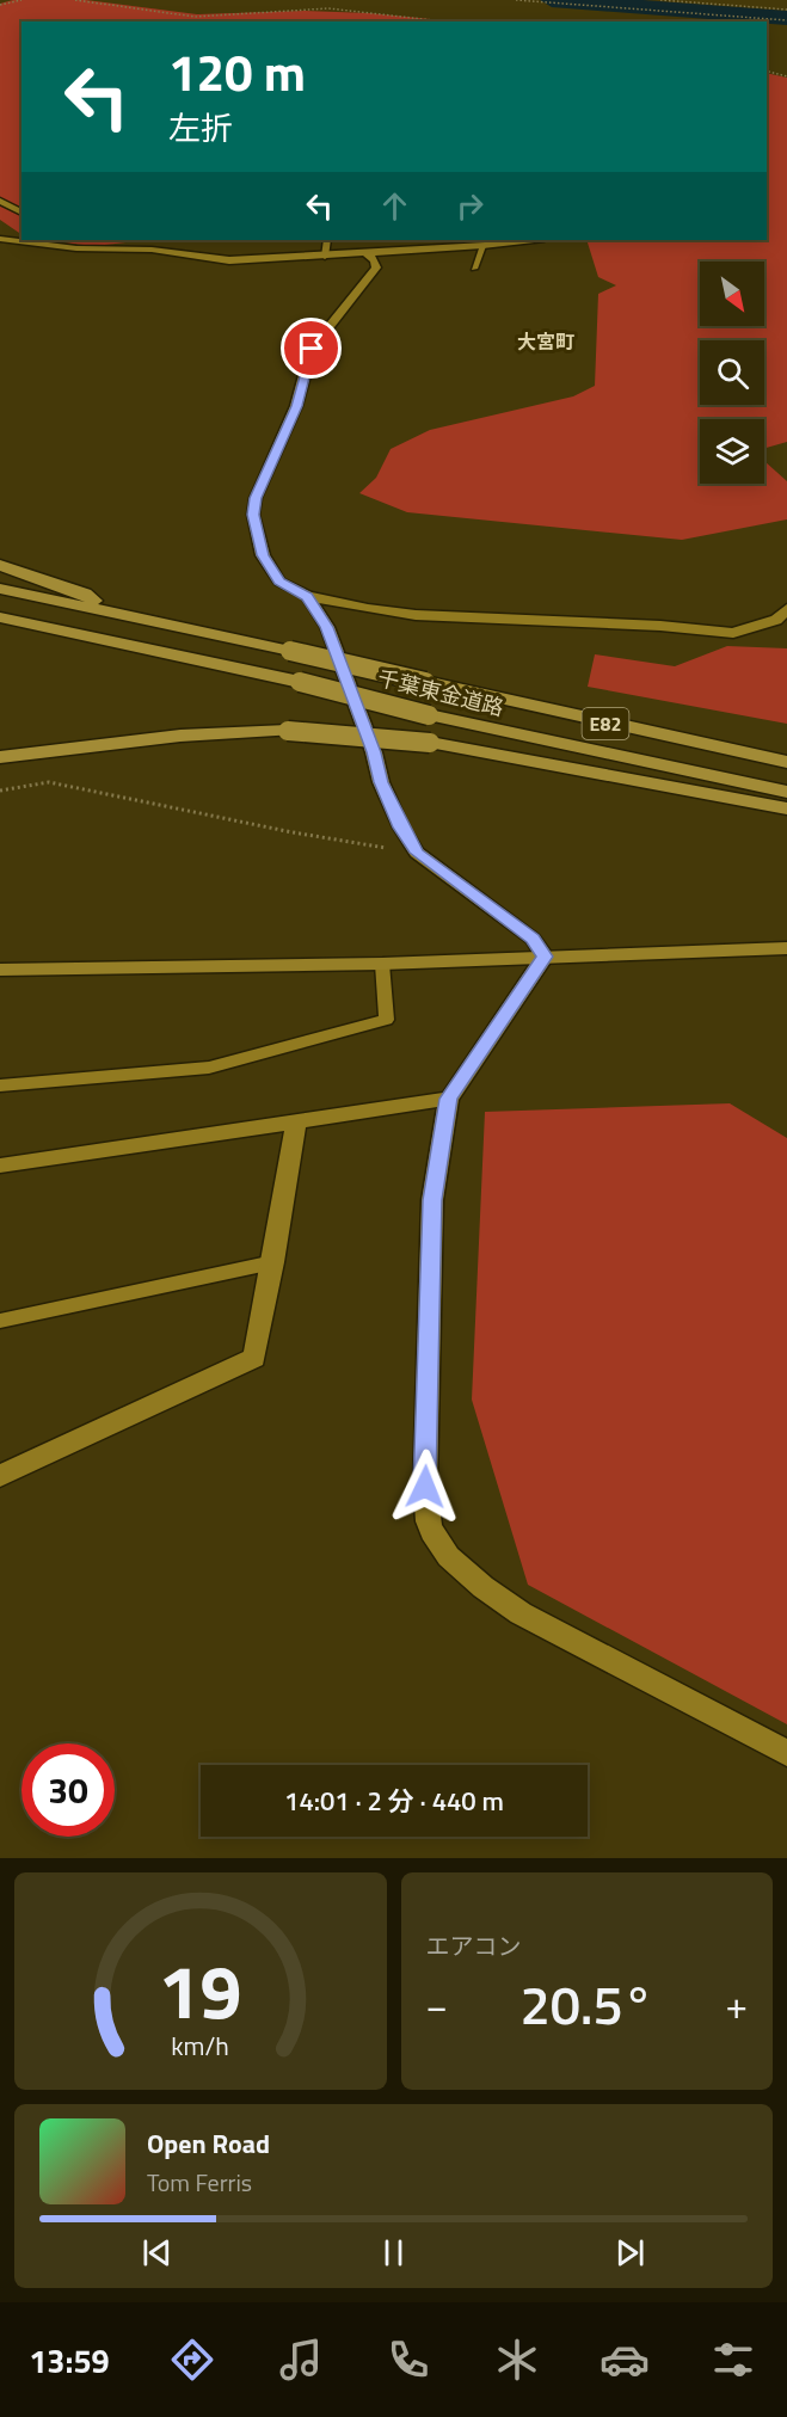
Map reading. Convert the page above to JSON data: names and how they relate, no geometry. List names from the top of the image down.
{
  "streets": {
    "highway": ["千葉東金道路", "E82"]
  },
  "districts": ["大宮町"],
  "north": "bottom right",
  "page": {
    "turn": ["120 m", "左折"],
    "limit": "30",
    "trip": "14:01 · 2 分 · 440 m",
    "tile": "エアコン",
    "heat": ["−", "20.5°", "+"],
    "song": ["Open Road", "Tom Ferris"],
    "tabs": "13:59",
    "gauge": ["19", "km/h"]
  }
}
